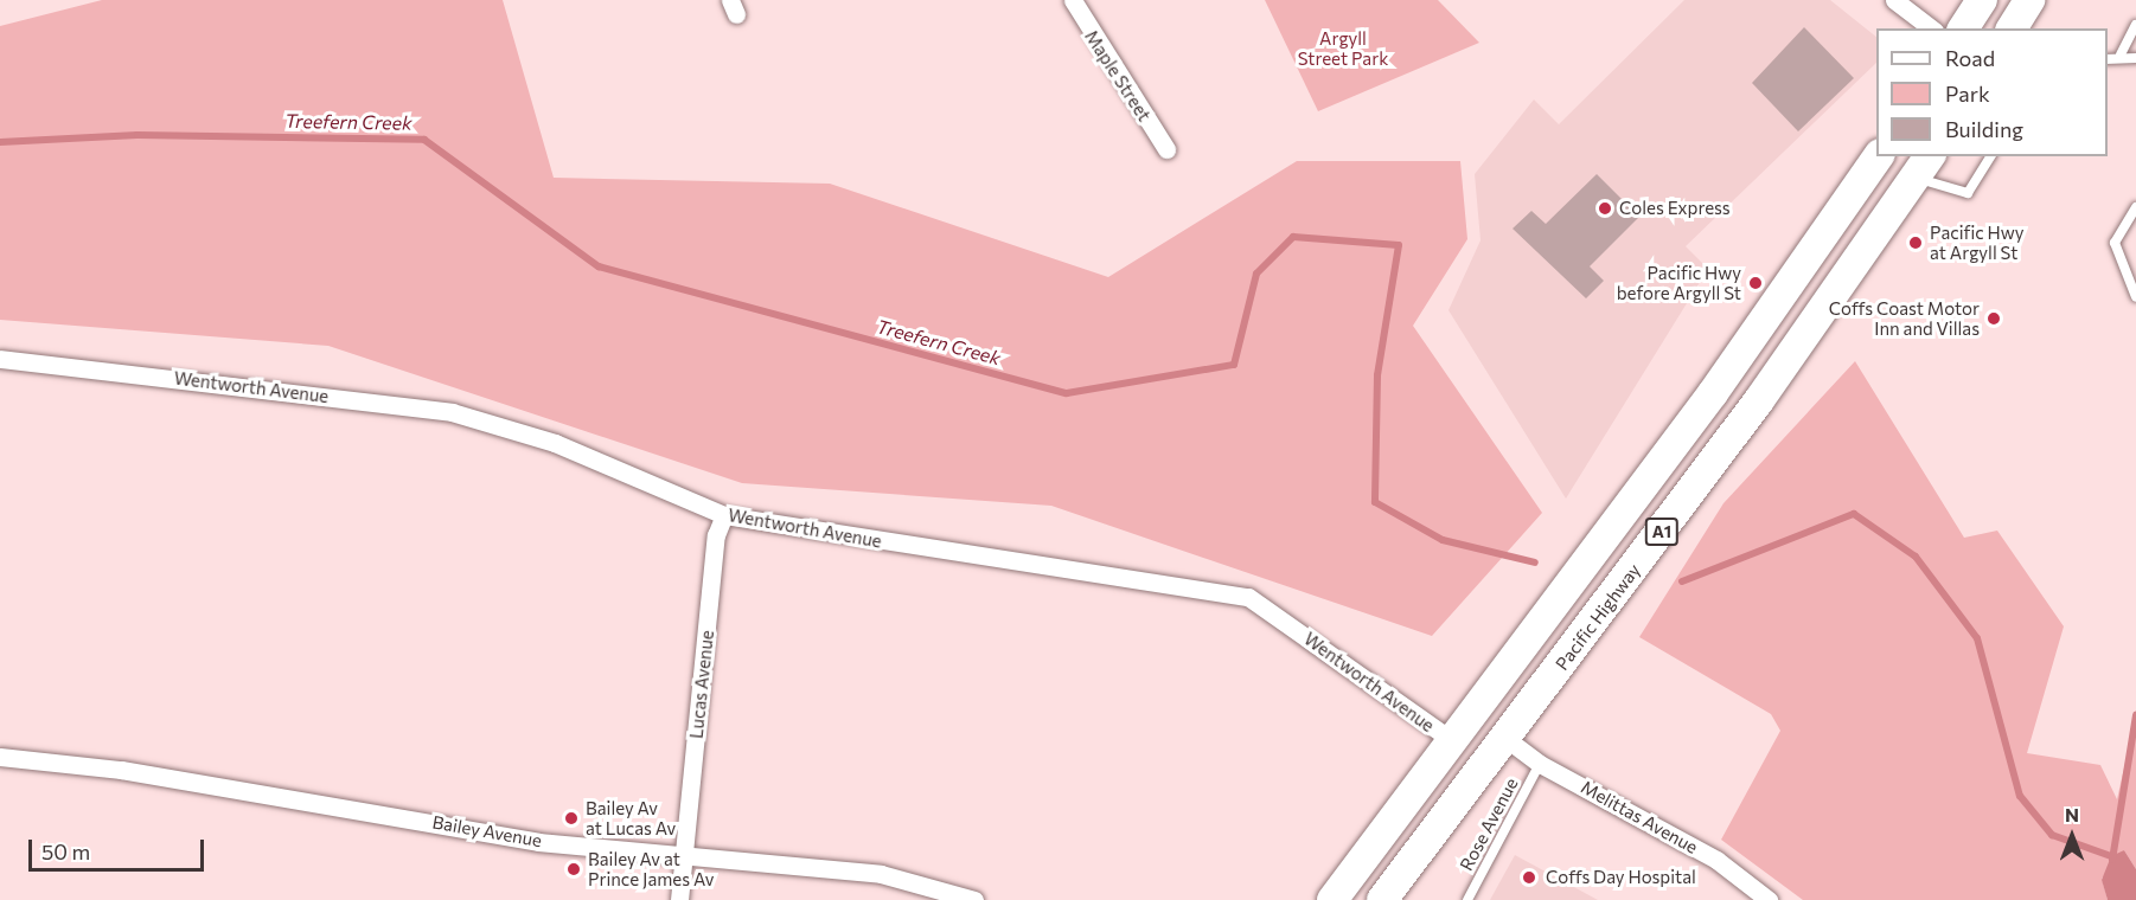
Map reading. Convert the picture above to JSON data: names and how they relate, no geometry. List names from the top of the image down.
{
  "streets": {
    "highway": ["A1", "Pacific Highway"],
    "street": [
      "Maple Street",
      "Wentworth Avenue",
      "Lucas Avenue",
      "Melittas Avenue",
      "Bailey Avenue"
    ],
    "lane": ["Rose Avenue"]
  },
  "crossings": [
    ["Wentworth Avenue", "A1"],
    ["Wentworth Avenue", "Lucas Avenue"],
    ["Pacific Highway", "Melittas Avenue"],
    ["Lucas Avenue", "Bailey Avenue"],
    ["Melittas Avenue", "Rose Avenue"]
  ],
  "water": ["Treefern Creek"],
  "parks": ["Argyll Street Park"],
  "places": [
    "Coles Express",
    "Pacific Hwy at Argyll St",
    "Pacific Hwy before Argyll St",
    "Coffs Coast Motor Inn and Villas",
    "Bailey Av at Lucas Av",
    "Bailey Av at Prince James Av",
    "Coffs Day Hospital"
  ],
  "legend": ["Road", "Park", "Building"],
  "scale_bar": "50 m",
  "north": "top"
}
